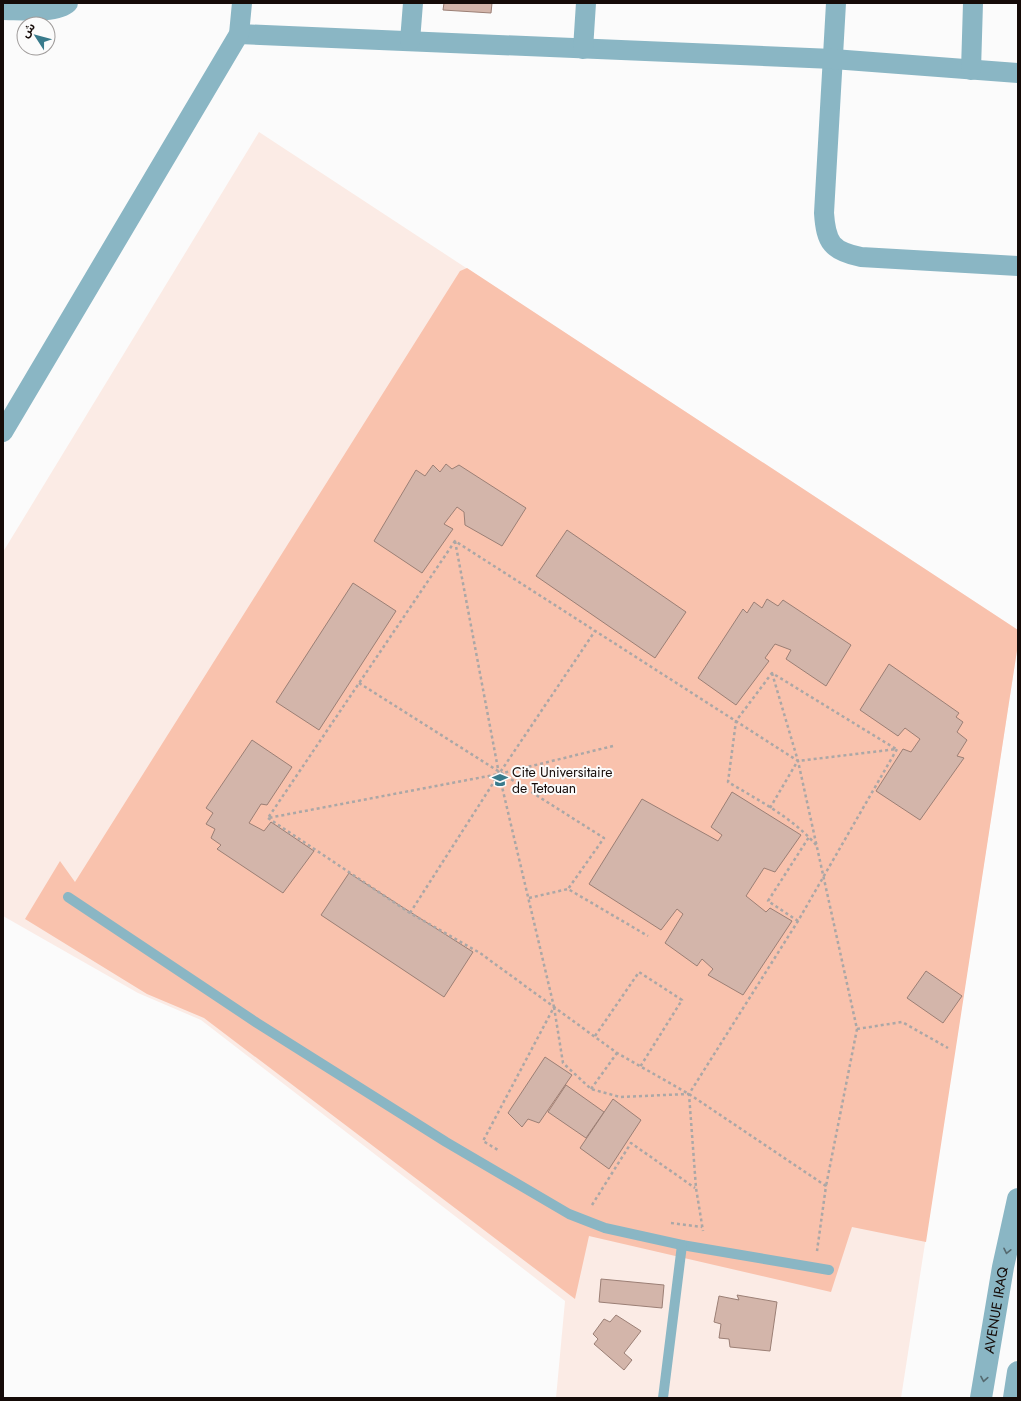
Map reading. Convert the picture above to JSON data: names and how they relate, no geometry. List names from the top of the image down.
{
  "streets": {
    "street": ["AVENUE IRAQ"]
  },
  "one_way": ["AVENUE IRAQ"],
  "places": {
    "school or university": ["Cite Universitaire de Tetouan"]
  },
  "north": "top left"
}
